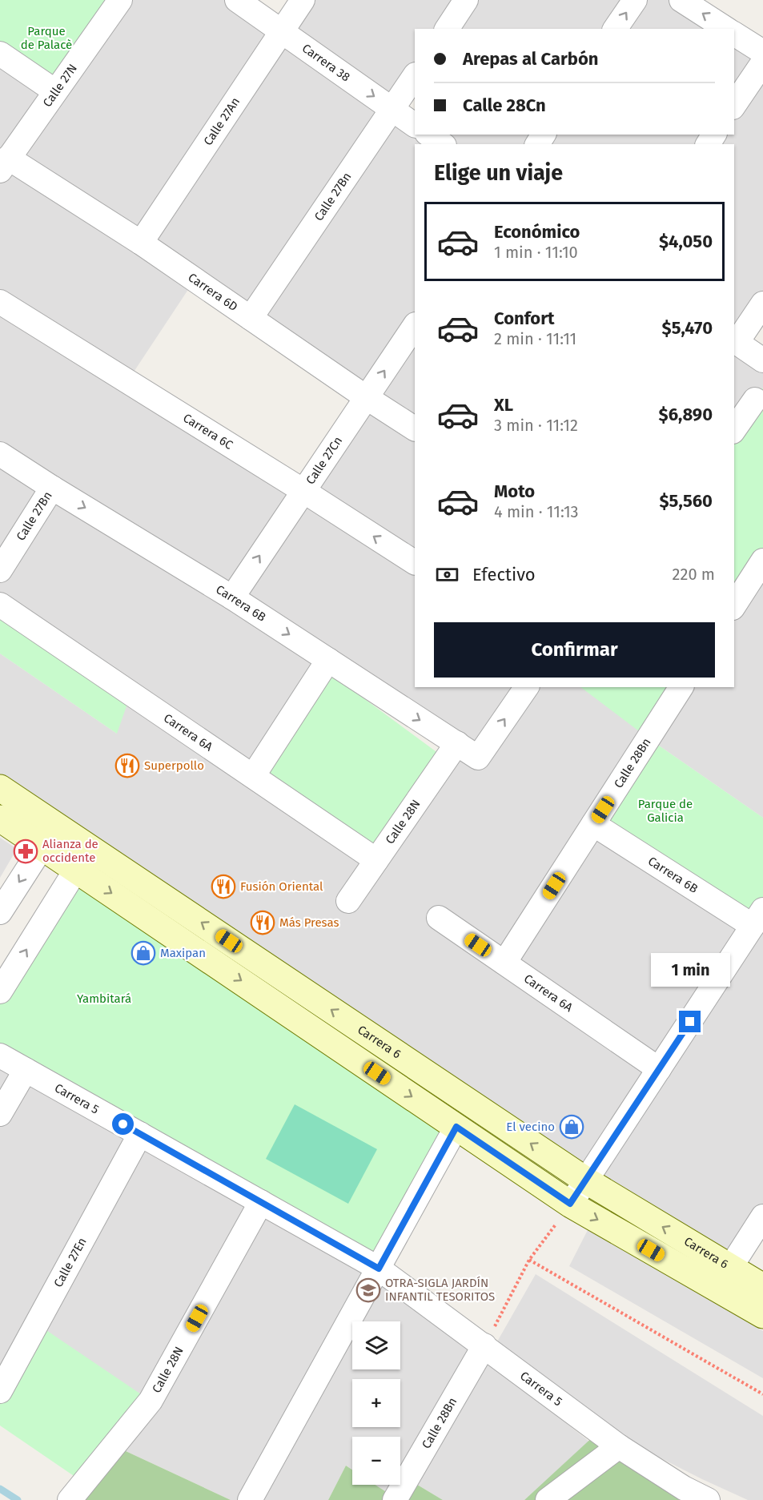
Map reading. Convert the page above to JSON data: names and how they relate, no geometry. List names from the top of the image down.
{
  "streets": {
    "main road": ["Carrera 6"],
    "street": [
      "Carrera 38",
      "Calle 27N",
      "Calle 27An",
      "Calle 27Bn",
      "Carrera 6D",
      "Carrera 6C",
      "Calle 27Cn",
      "Carrera 6B",
      "Carrera 6A",
      "Calle 28Bn",
      "Calle 28N",
      "Carrera 5",
      "Calle 27En"
    ]
  },
  "crossings": [
    ["Carrera 38", "Calle 27An"],
    ["Carrera 38", "Calle 27Bn"],
    ["Calle 27N", "Carrera 6D"],
    ["Calle 27An", "Carrera 6D"],
    ["Calle 27Bn", "Carrera 6D"],
    ["Calle 27Bn", "Carrera 6B"],
    ["Carrera 6D", "Calle 27Cn"],
    ["Carrera 6C", "Calle 27Cn"],
    ["Calle 27Cn", "Carrera 6B"],
    ["Carrera 6B", "Calle 28Bn"],
    ["Carrera 6B", "Calle 28N"],
    ["Carrera 6A", "Calle 28Bn"],
    ["Carrera 6A", "Calle 28N"],
    ["Calle 28Bn", "Carrera 5"],
    ["Calle 28N", "Carrera 5"],
    ["Carrera 5", "Calle 27En"]
  ],
  "one_way": ["Carrera 38", "Calle 27Cn", "Carrera 6B"],
  "parks": ["Parque de Palacè", "Parque de Galicia", "Yambitará"],
  "places": {
    "restaurant": ["Superpollo", "Fusión Oriental", "Más Presas"],
    "pharmacy": ["Alianza de occidente"],
    "shop": ["Maxipan", "El vecino"],
    "school or university": ["OTRA-SIGLA JARDÍN INFANTIL TESORITOS"]
  },
  "page": {
    "banner": ["Arepas al Carbón", "Calle 28Cn"],
    "heading": "Elige un viaje",
    "list": [
      {
        "name": "Económico",
        "note": "1 min · 11:10",
        "value": "$4,050"
      },
      {
        "name": "Confort",
        "note": "2 min · 11:11",
        "value": "$5,470"
      },
      {
        "name": "XL",
        "note": "3 min · 11:12",
        "value": "$6,890"
      },
      {
        "name": "Moto",
        "note": "4 min · 11:13",
        "value": "$5,560"
      }
    ],
    "pay": ["Efectivo", "220 m"],
    "buttons": "Confirmar",
    "bubble": "1 min",
    "map_buttons": ["+", "−"]
  }
}
